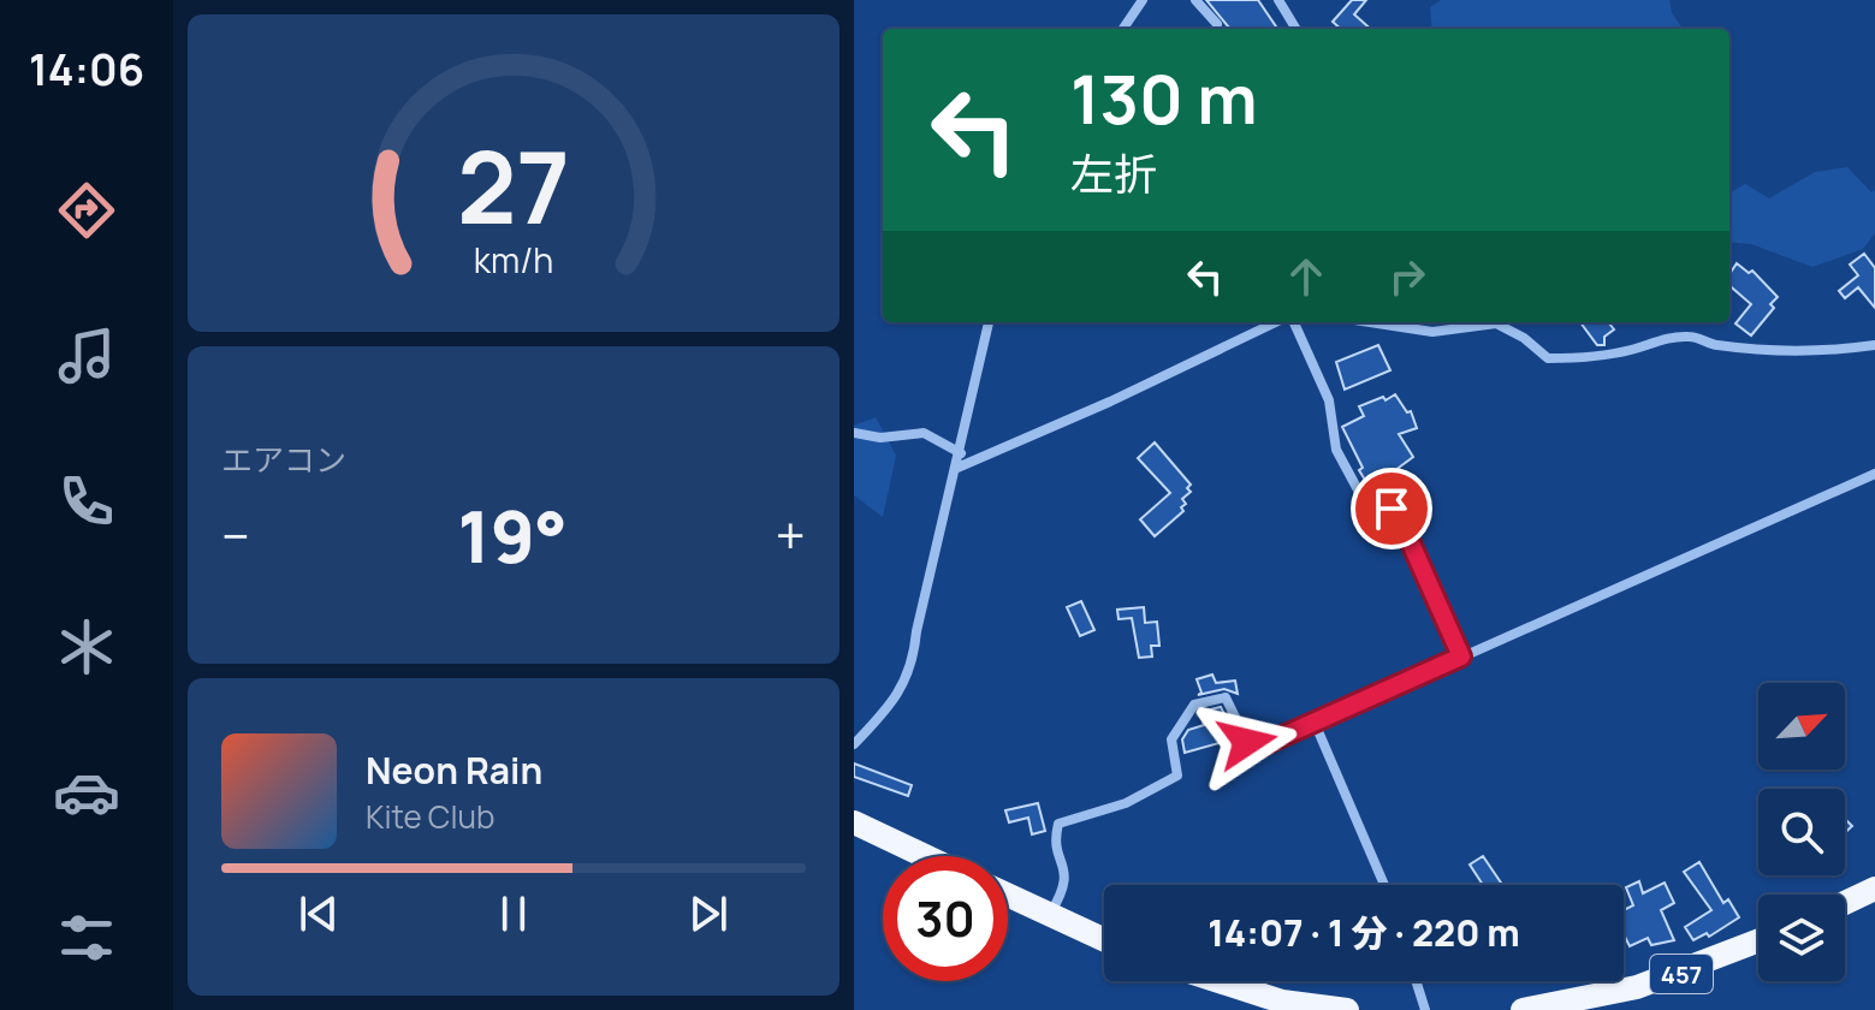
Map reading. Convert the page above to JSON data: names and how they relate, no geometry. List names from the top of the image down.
{
  "streets": {
    "highway": ["457"]
  },
  "north": "top right",
  "page": {
    "tabs": "14:06",
    "turn": ["130 m", "左折"],
    "tile": "エアコン",
    "heat": ["−", "19°", "+"],
    "song": ["Neon Rain", "Kite Club"],
    "limit": "30",
    "trip": "14:07 · 1 分 · 220 m",
    "gauge": ["27", "km/h"]
  }
}
